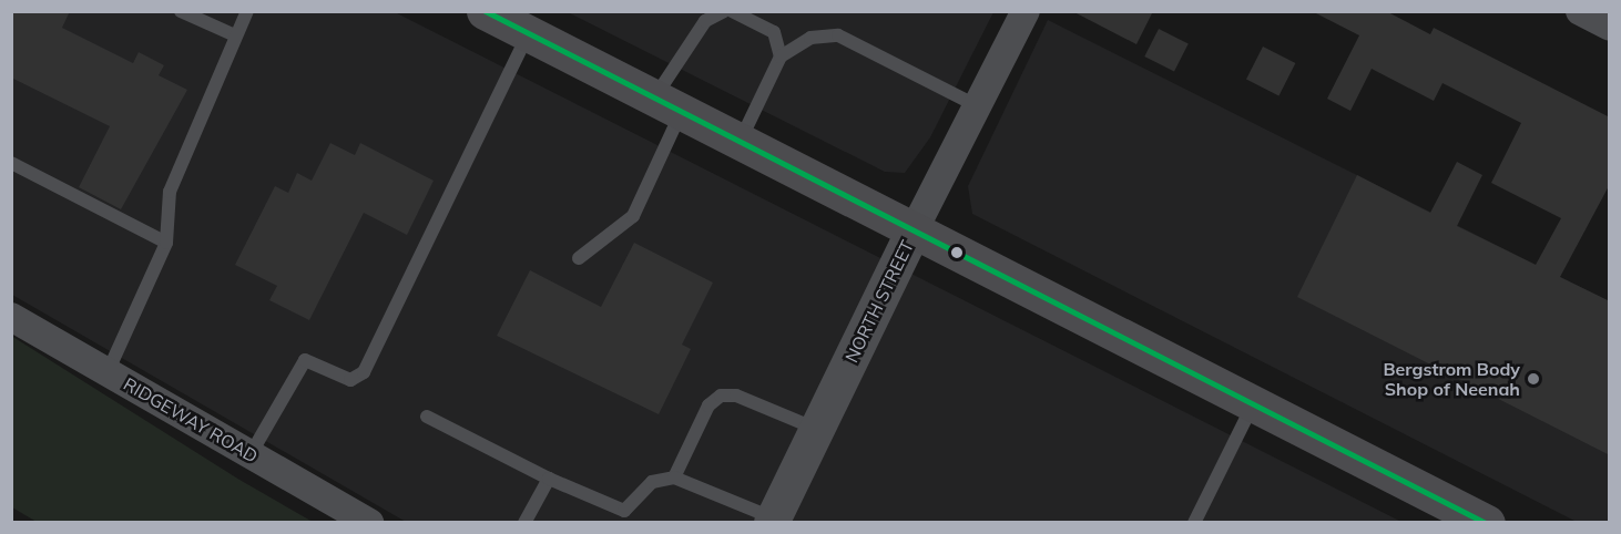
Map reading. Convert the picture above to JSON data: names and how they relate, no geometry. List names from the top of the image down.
{
  "streets": {
    "street": ["NORTH STREET", "RIDGEWAY ROAD"]
  },
  "places": ["Bergstrom Body Shop of Neenah"]
}
